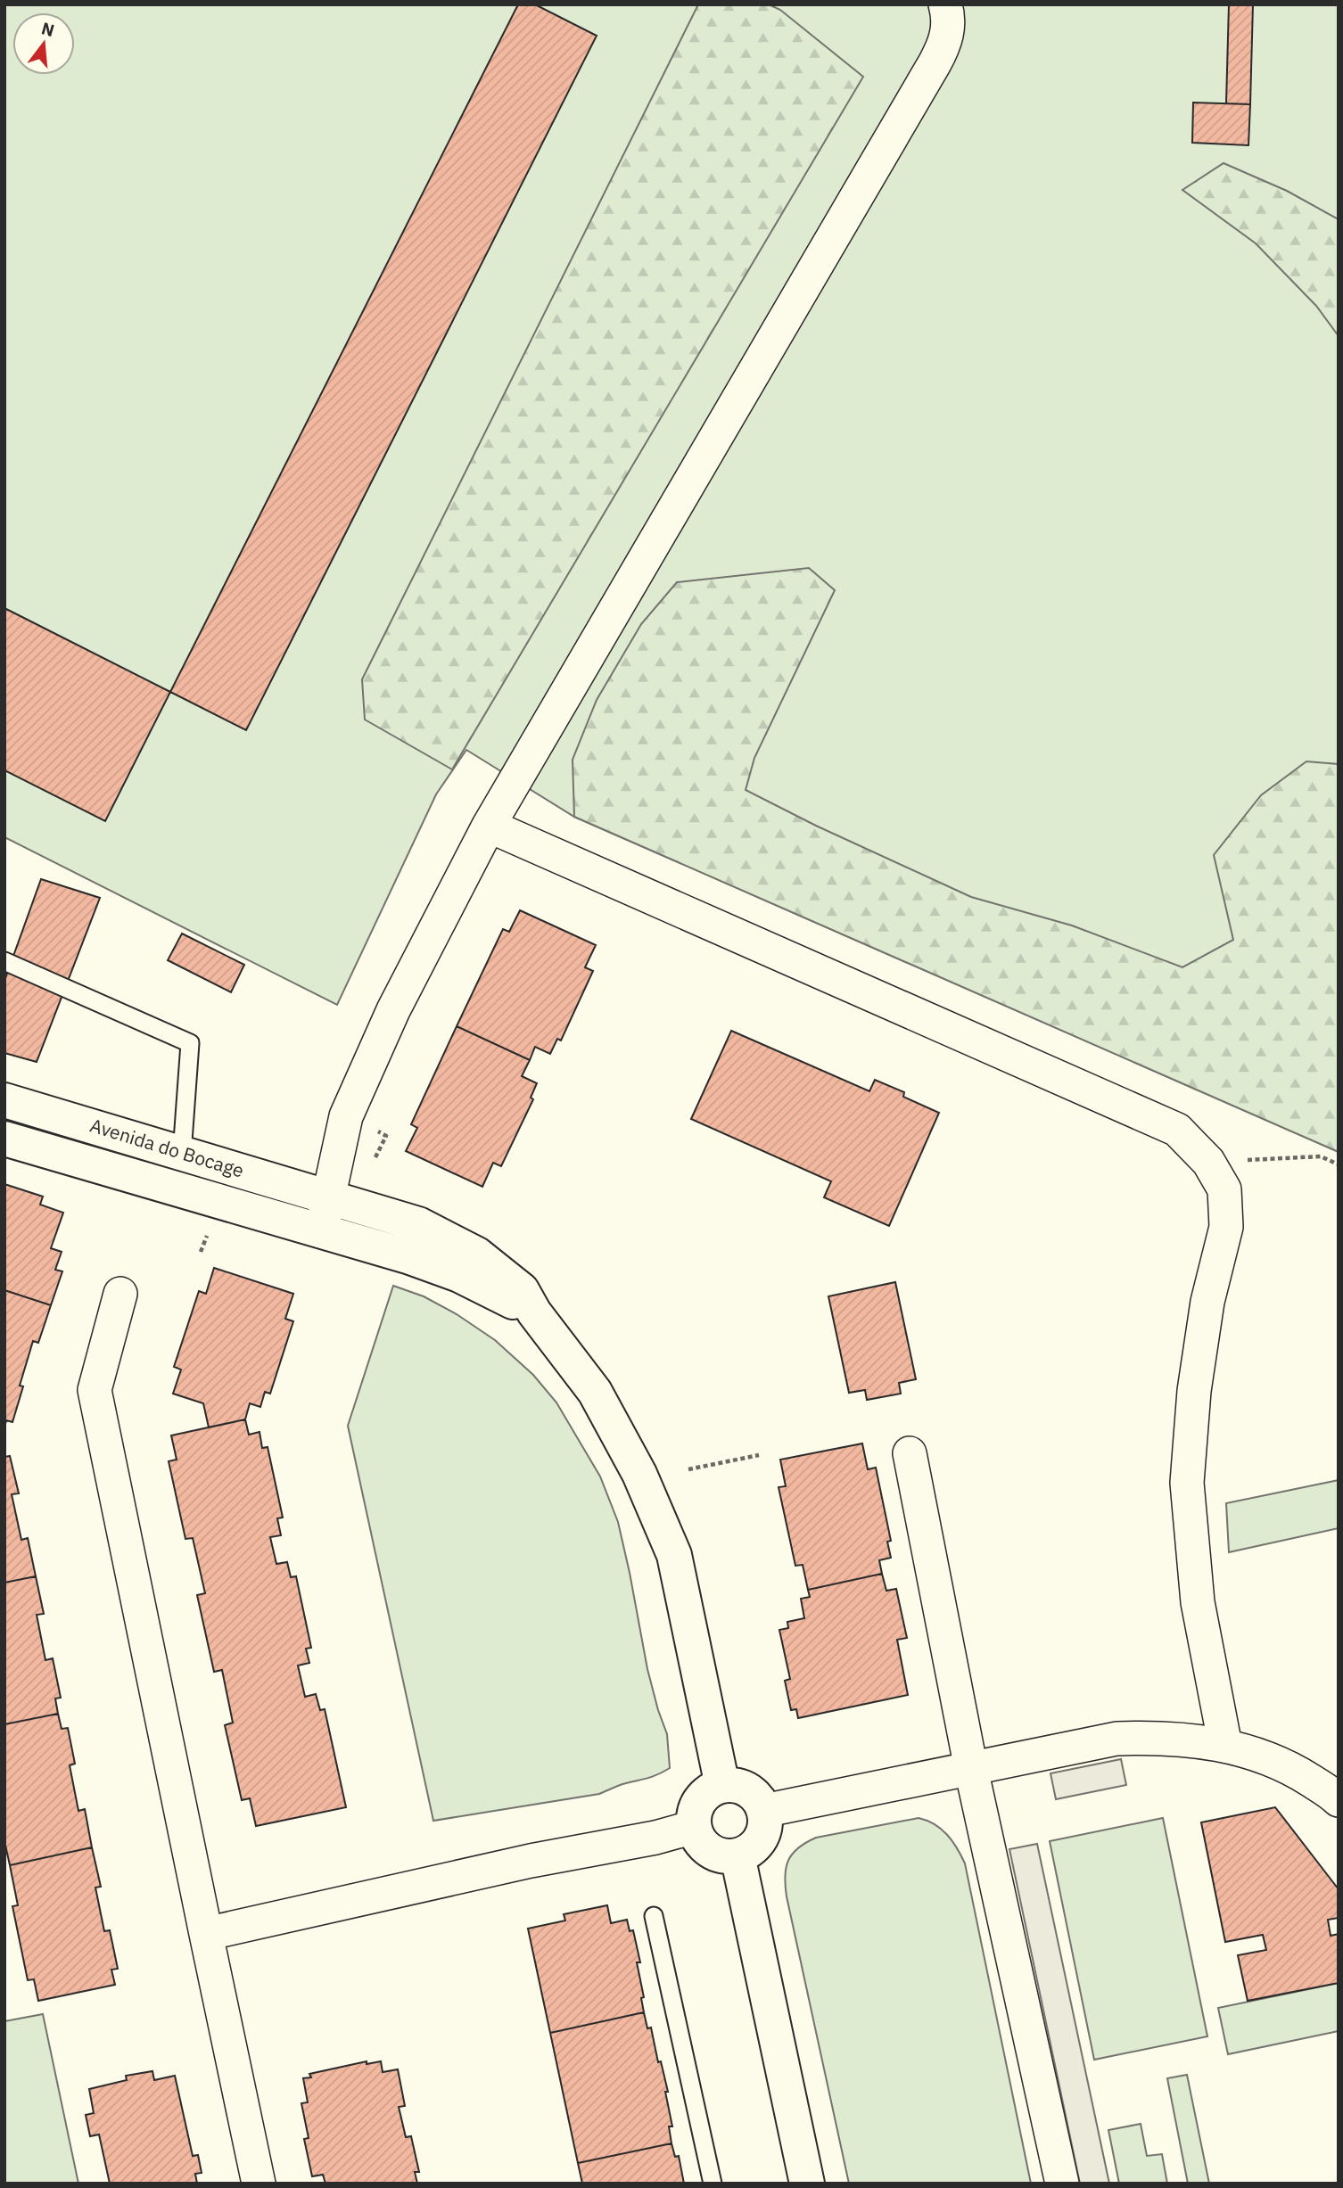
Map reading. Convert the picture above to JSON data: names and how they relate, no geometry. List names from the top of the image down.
{
  "streets": {
    "main road": ["Avenida do Bocage"]
  },
  "north": "top"
}
